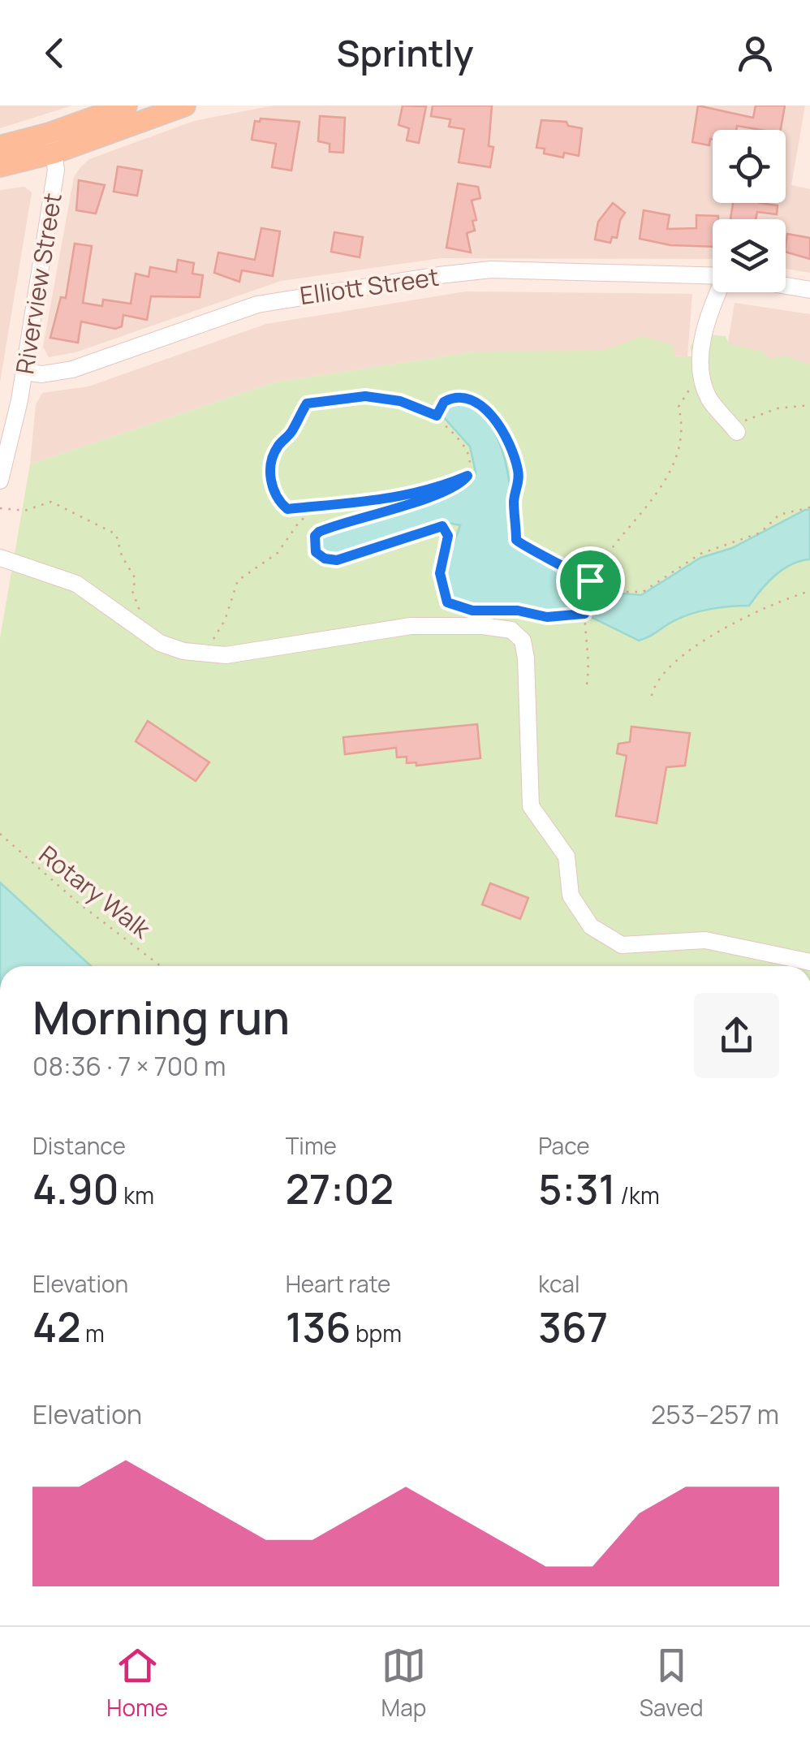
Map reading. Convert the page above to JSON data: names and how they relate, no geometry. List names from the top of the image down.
{
  "streets": {
    "street": ["Riverview Street", "Elliott Street"],
    "path": ["Rotary Walk"]
  },
  "crossings": [
    ["Riverview Street", "Elliott Street"]
  ],
  "page": {
    "header": "Sprintly",
    "heading": ["Morning run", "08:36 · 7 × 700 m"],
    "stats": [
      ["Distance", "4.90 km"],
      ["Time", "27:02"],
      ["Pace", "5:31 /km"],
      ["Elevation", "42 m"],
      ["Heart rate", "136 bpm"],
      ["kcal", "367"]
    ],
    "chart": ["Elevation", "253–257 m"],
    "tabs": ["Home", "Map", "Saved"]
  }
}
